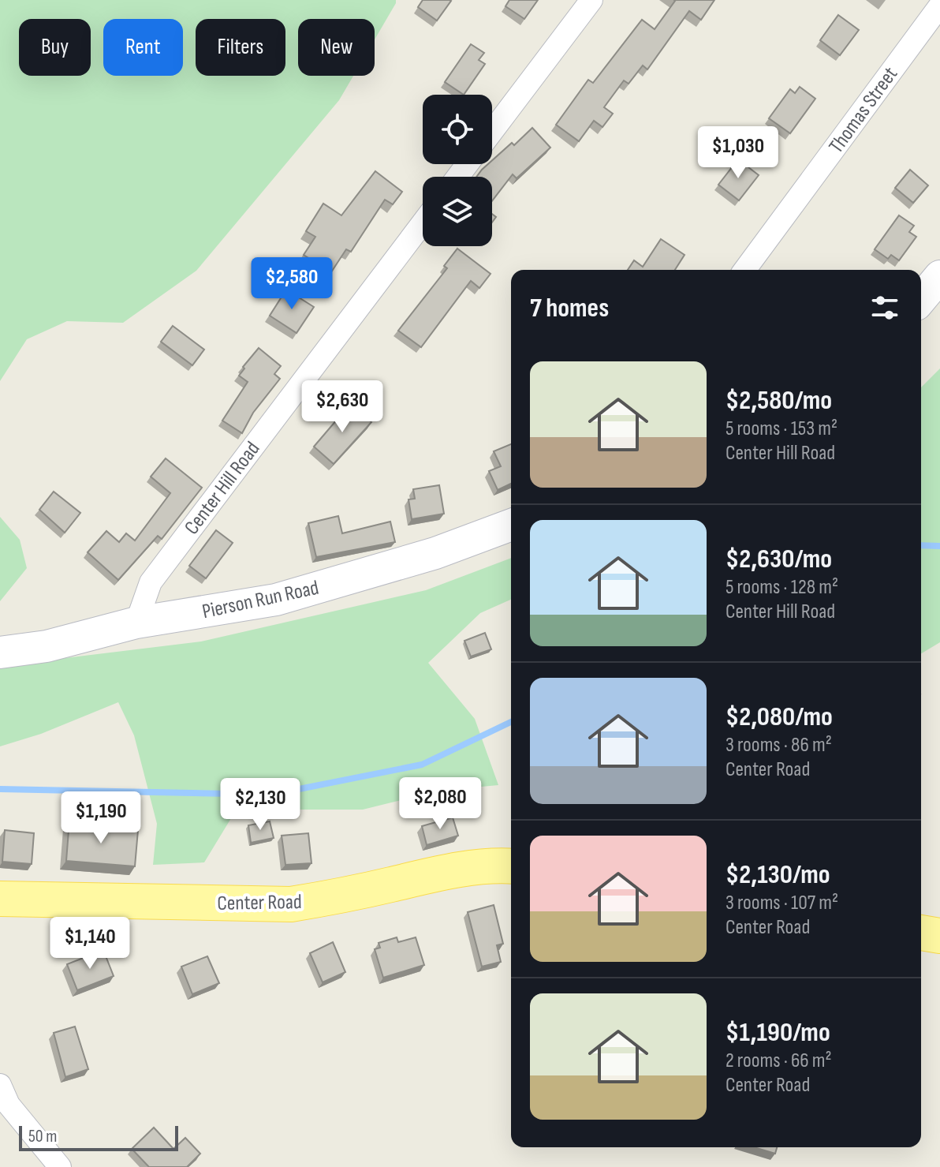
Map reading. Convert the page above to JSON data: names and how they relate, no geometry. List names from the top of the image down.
{
  "streets": {
    "main road": ["Center Road"],
    "street": ["Thomas Street", "Center Hill Road", "Pierson Run Road"]
  },
  "crossings": [
    ["Center Hill Road", "Pierson Run Road"]
  ],
  "scale_bar": "50 m",
  "page": {
    "chip": [
      "Buy",
      "Rent",
      "Filters",
      "New"
    ],
    "price": [
      "$1,030",
      "$2,580",
      "$2,630",
      "$2,080",
      "$2,130",
      "$1,190",
      "$1,140"
    ],
    "heading": "7 homes",
    "list": [
      {
        "name": "$2,580/mo",
        "note": "5 rooms · 153 m² · Center Hill Road"
      },
      {
        "name": "$2,630/mo",
        "note": "5 rooms · 128 m² · Center Hill Road"
      },
      {
        "name": "$2,080/mo",
        "note": "3 rooms · 86 m² · Center Road"
      },
      {
        "name": "$2,130/mo",
        "note": "3 rooms · 107 m² · Center Road"
      },
      {
        "name": "$1,190/mo",
        "note": "2 rooms · 66 m² · Center Road"
      }
    ],
    "scale": "50 m"
  }
}
